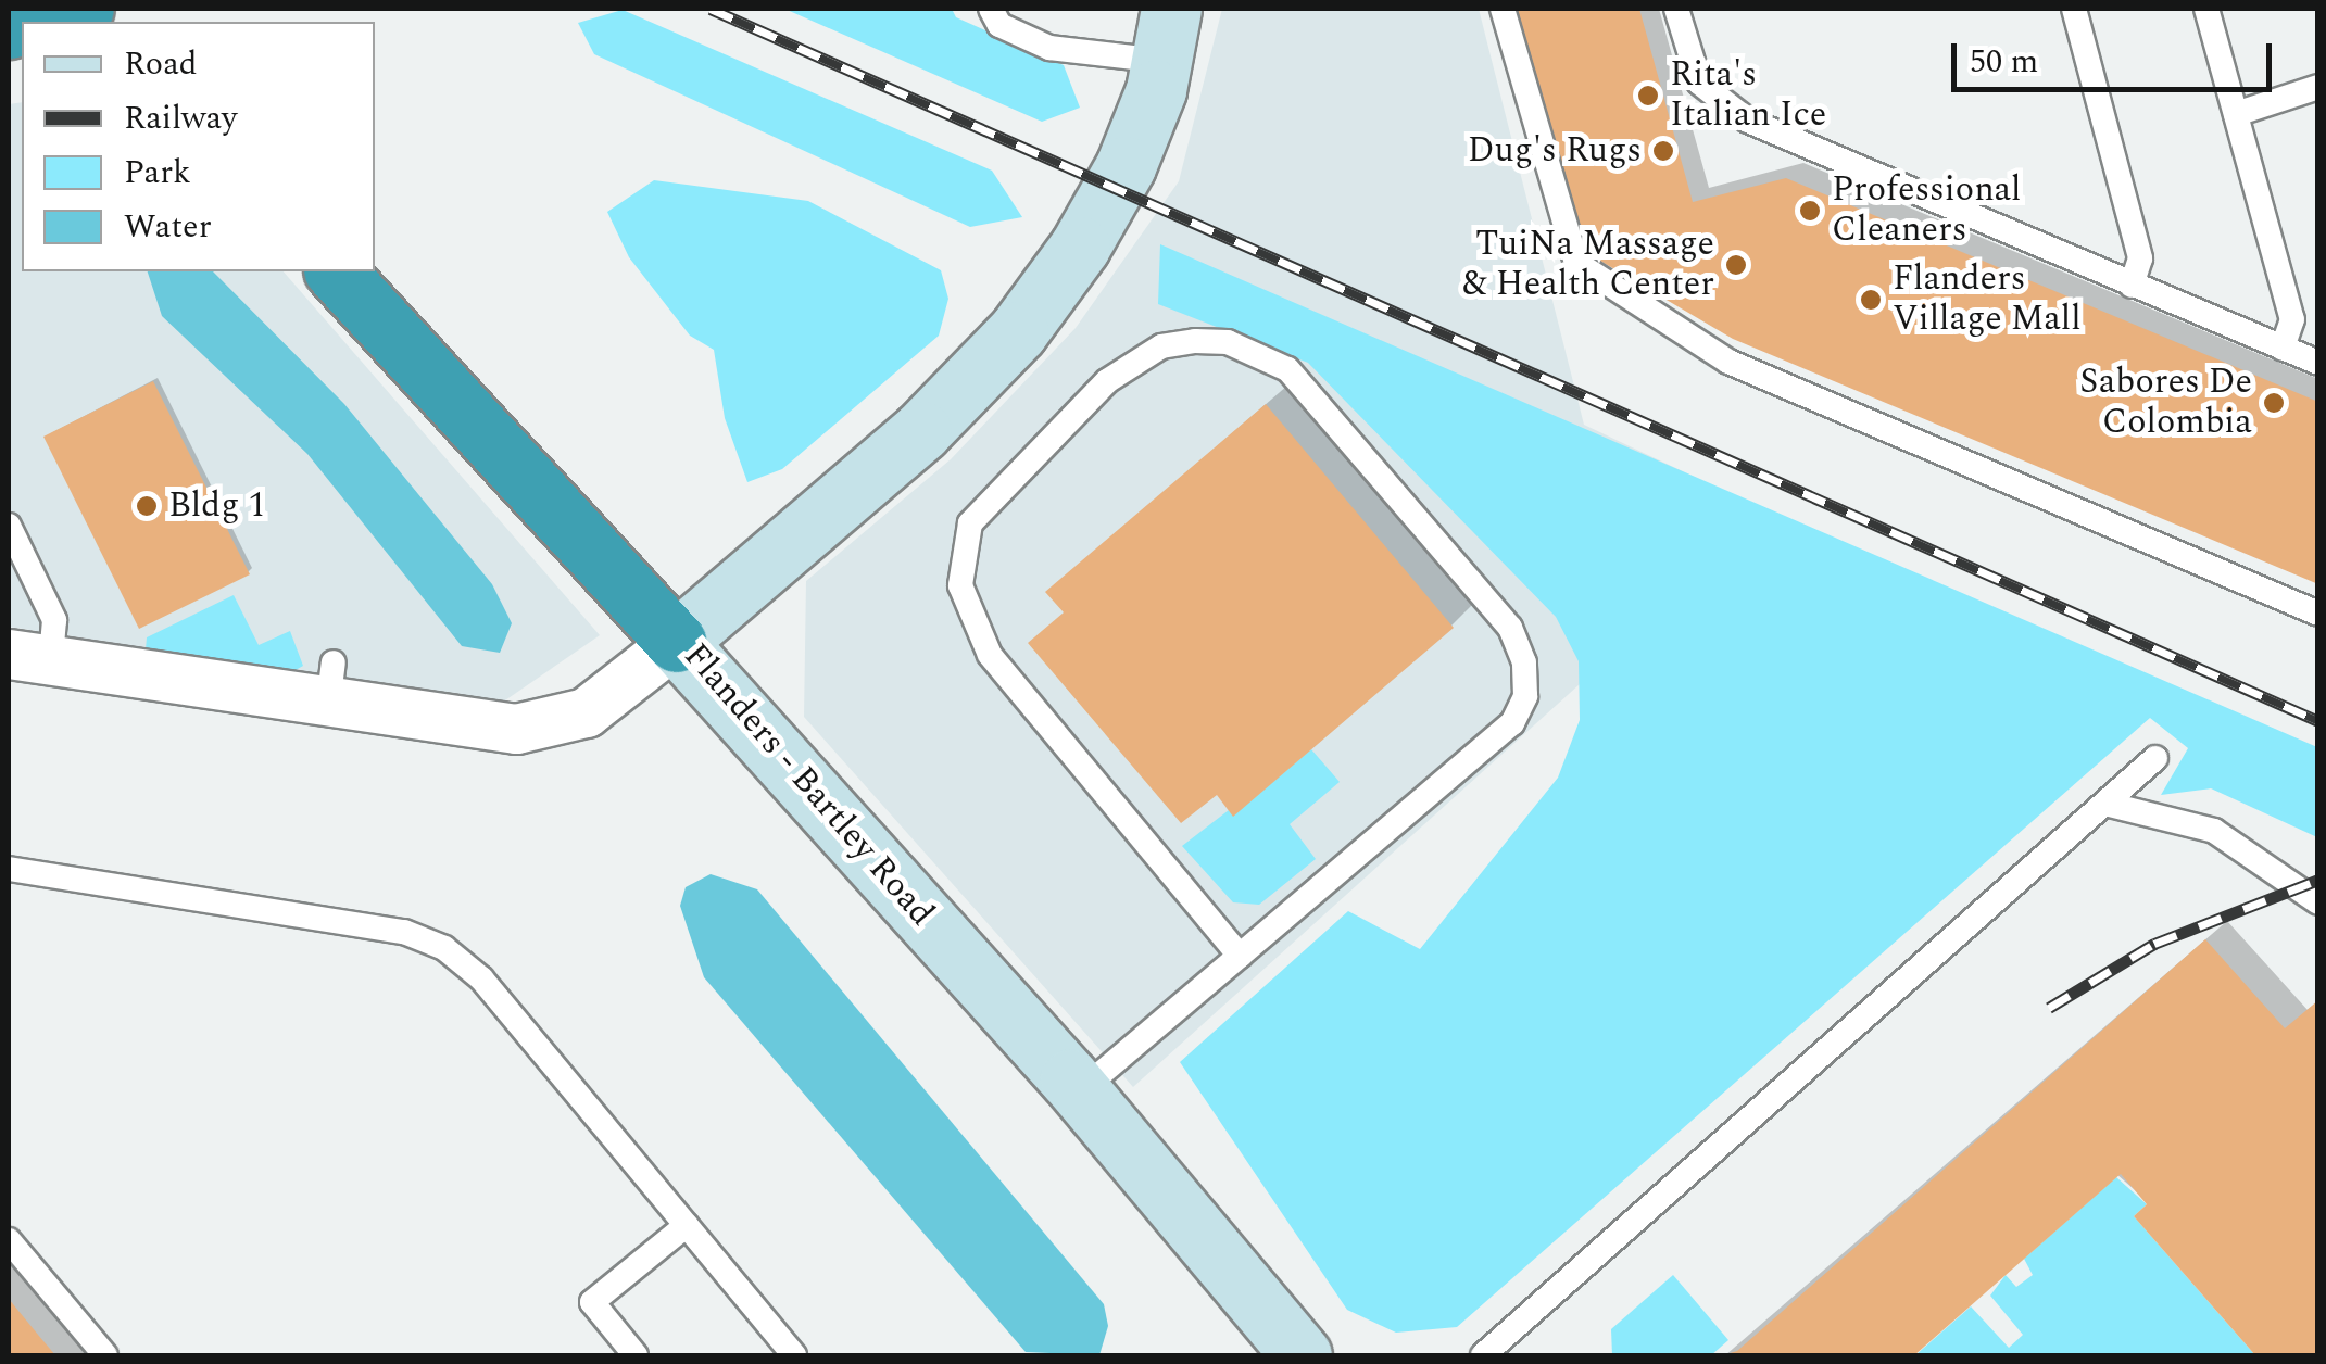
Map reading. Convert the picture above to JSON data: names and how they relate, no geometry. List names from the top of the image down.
{
  "streets": {
    "main road": ["Flanders - Bartley Road"]
  },
  "places": [
    "Rita's Italian Ice",
    "Dug's Rugs",
    "Professional Cleaners",
    "TuiNa Massage & Health Center",
    "Flanders Village Mall",
    "Sabores De Colombia",
    "Bldg 1"
  ],
  "legend": [
    "Road",
    "Railway",
    "Park",
    "Water"
  ],
  "scale_bar": "50 m"
}
